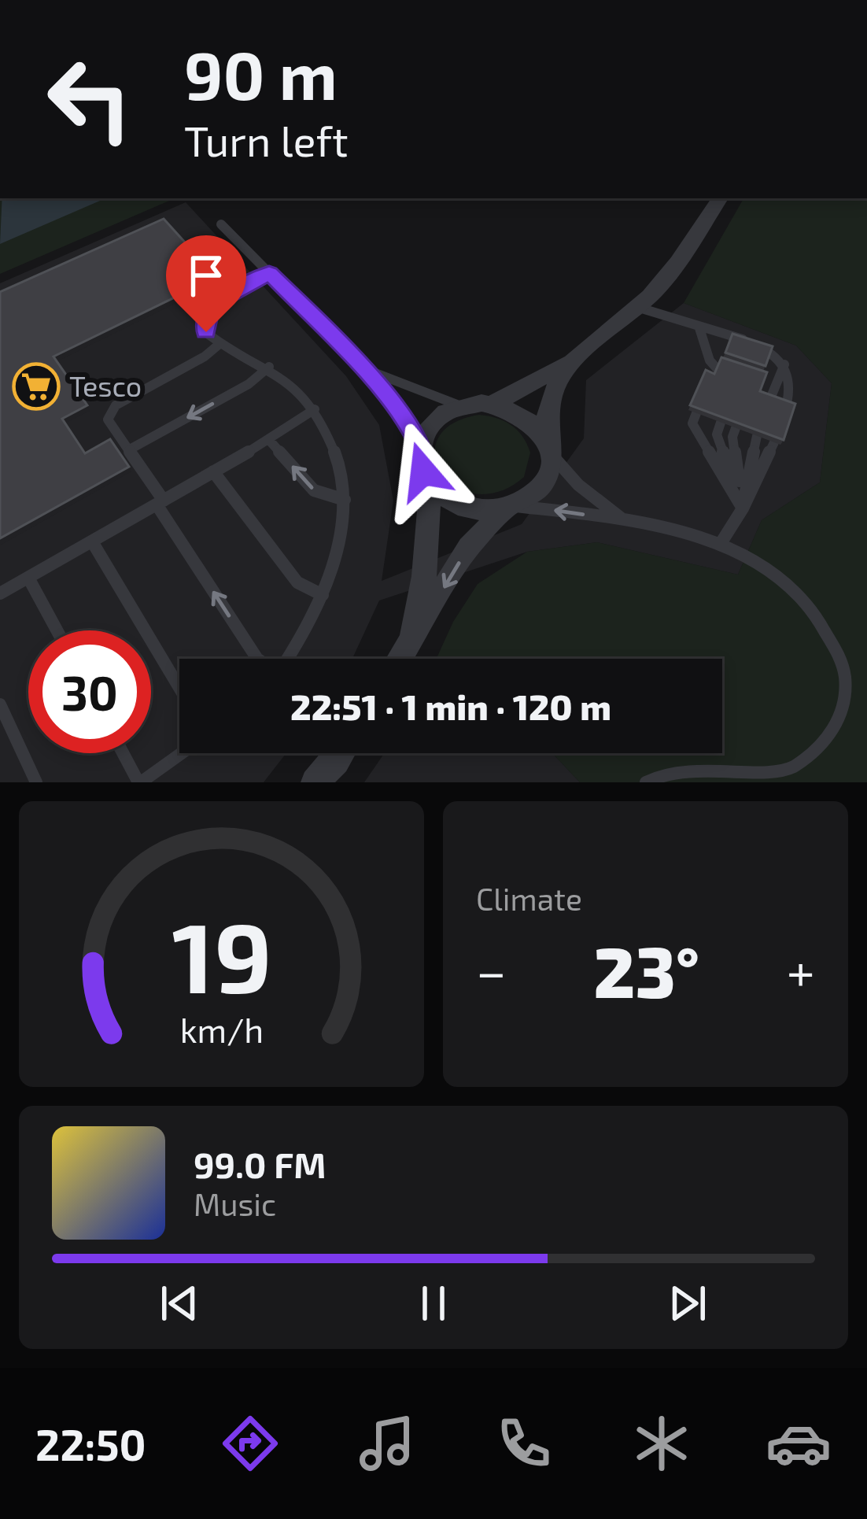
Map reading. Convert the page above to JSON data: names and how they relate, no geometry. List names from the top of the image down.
{
  "places": {
    "supermarket": ["Tesco"]
  },
  "page": {
    "turn": ["90 m", "Turn left"],
    "limit": "30",
    "trip": "22:51 · 1 min · 120 m",
    "tile": "Climate",
    "heat": ["−", "23°", "+"],
    "song": ["99.0 FM", "Music"],
    "tabs": "22:50",
    "gauge": ["19", "km/h"]
  }
}
